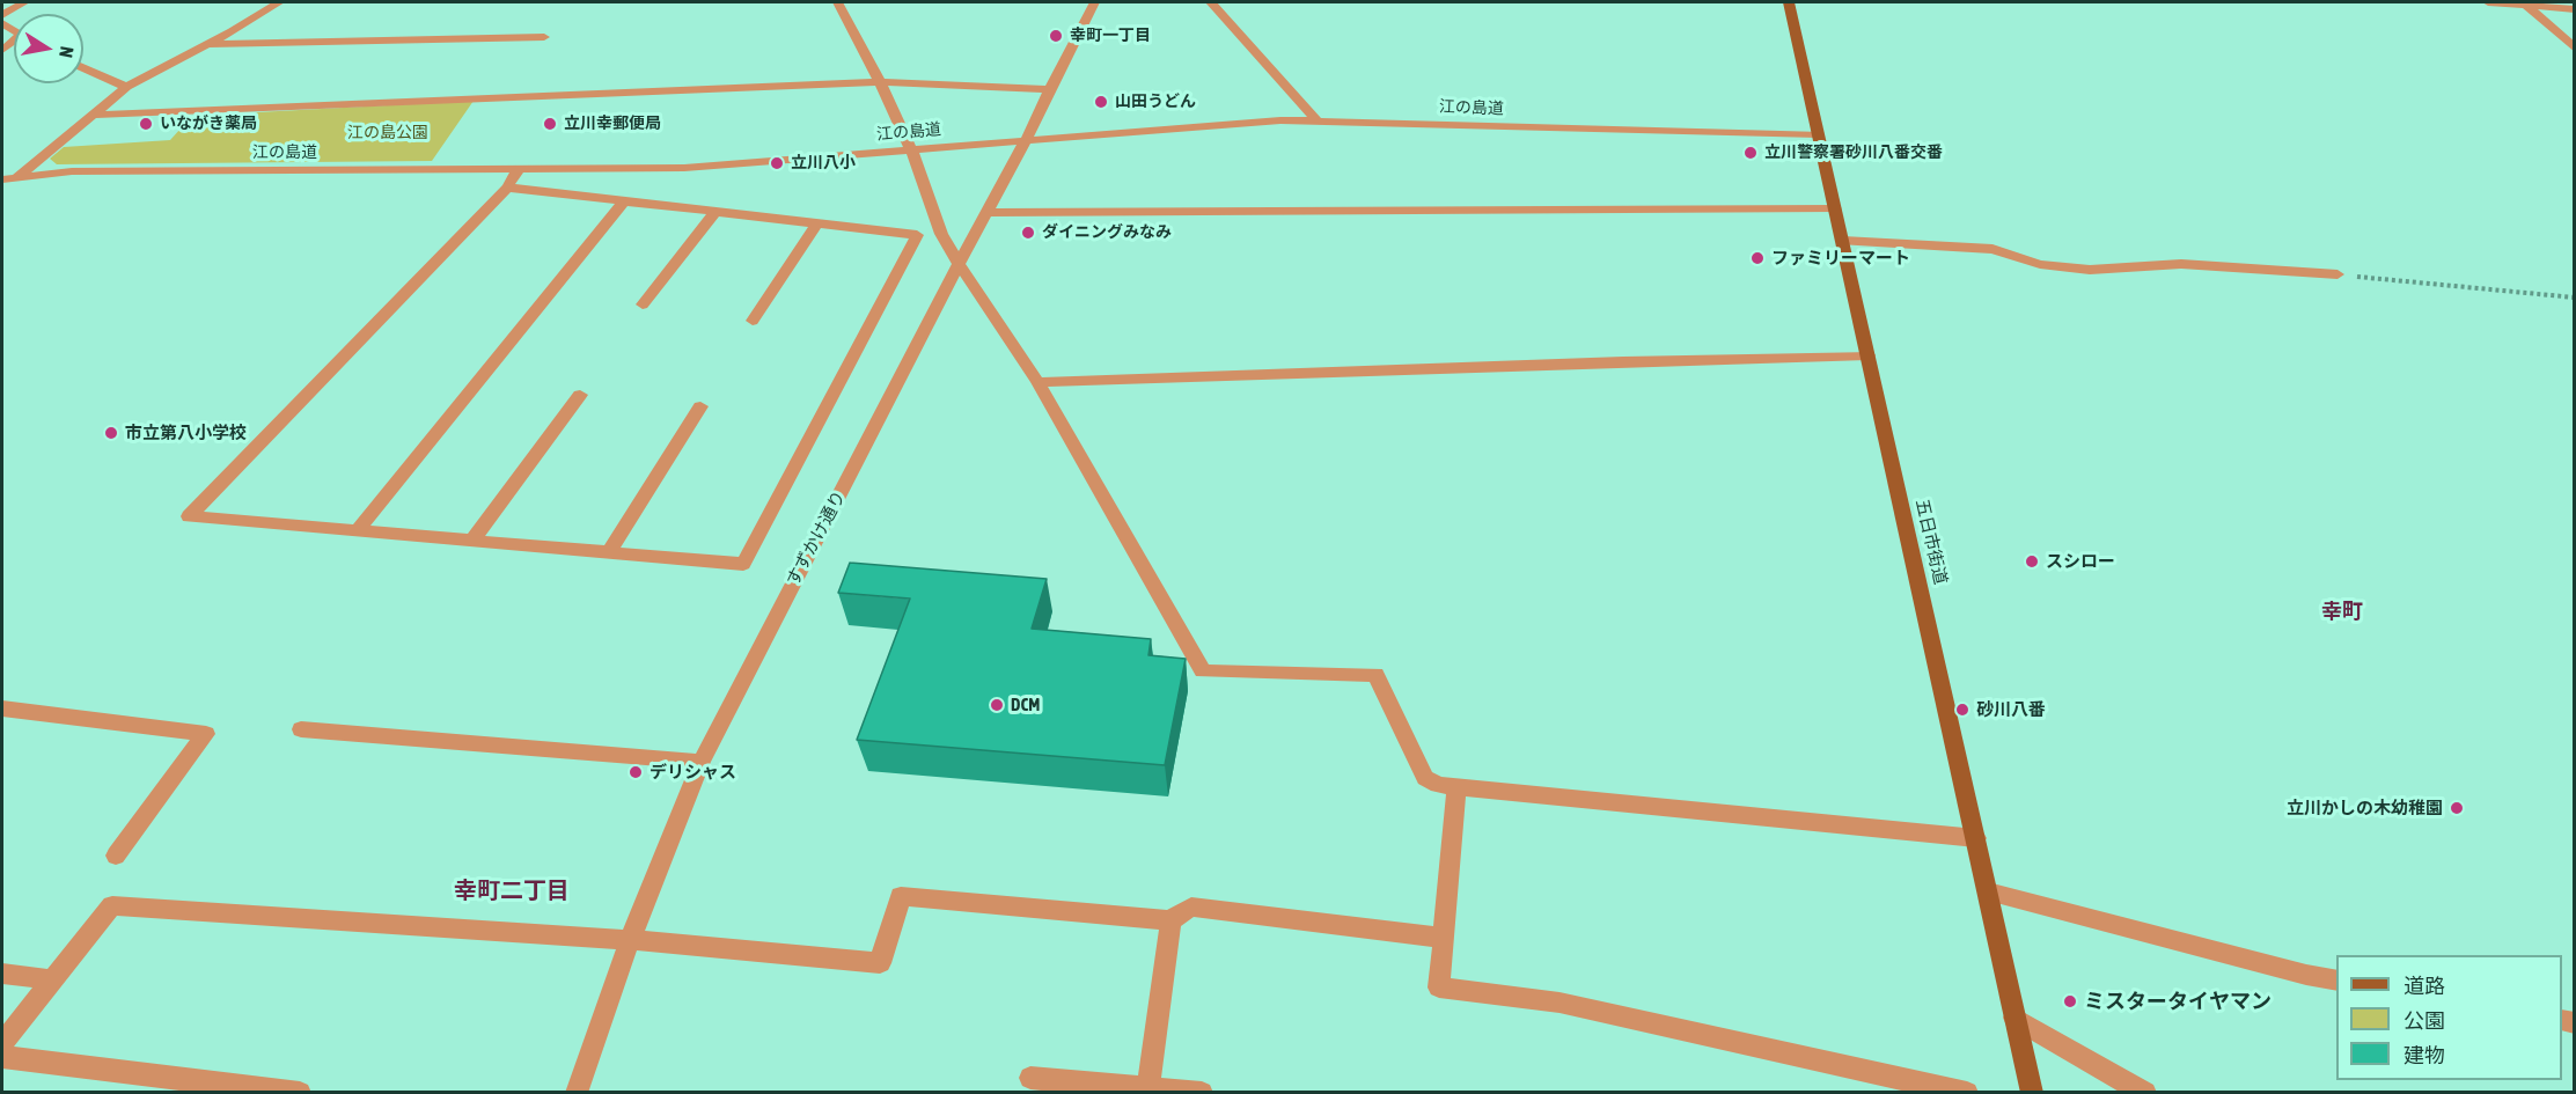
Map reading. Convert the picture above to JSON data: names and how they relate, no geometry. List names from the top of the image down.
{
  "streets": {
    "main road": ["五日市街道"],
    "street": ["江の島道", "すずかけ通り"]
  },
  "crossings": [
    ["江の島道", "すずかけ通り"],
    ["江の島道", "五日市街道"]
  ],
  "districts": ["幸町", "幸町二丁目"],
  "parks": ["江の島公園"],
  "places": [
    "幸町一丁目",
    "山田うどん",
    "いながき薬局",
    "立川幸郵便局",
    "立川警察署砂川八番交番",
    "立川八小",
    "ダイニングみなみ",
    "ファミリーマート",
    "市立第八小学校",
    "スシロー",
    "DCM",
    "砂川八番",
    "デリシャス",
    "立川かしの木幼稚園",
    "ミスタータイヤマン"
  ],
  "legend": ["道路", "公園", "建物"],
  "north": "right"
}
